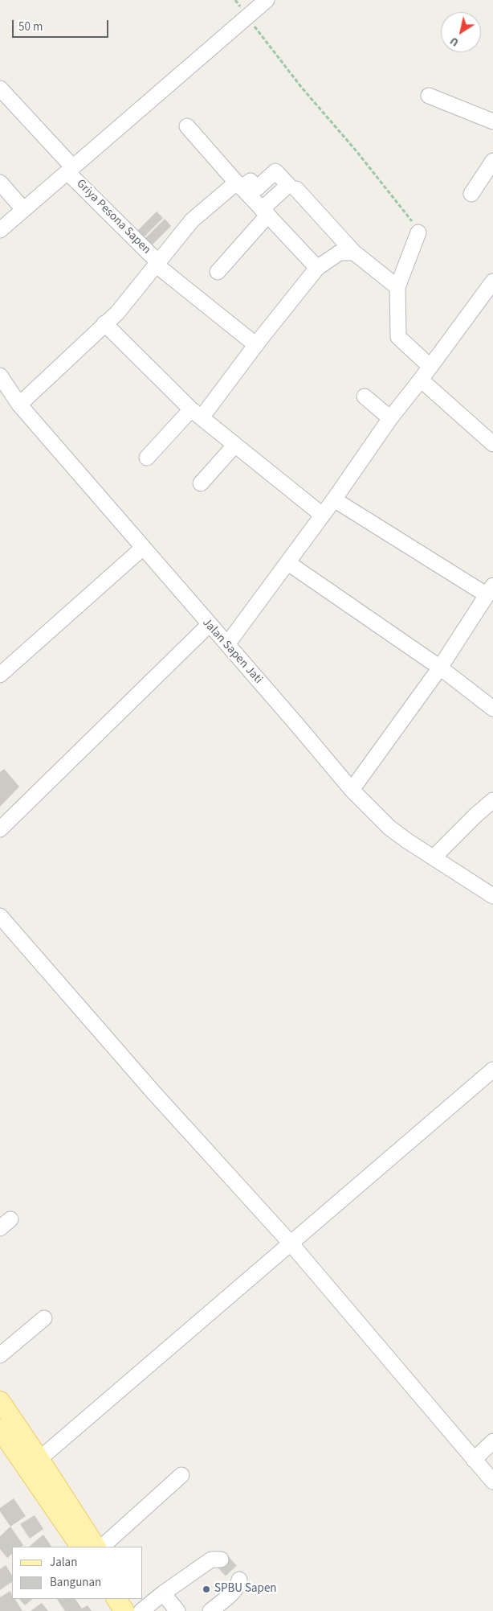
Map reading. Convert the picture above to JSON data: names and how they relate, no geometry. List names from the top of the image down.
{
  "streets": {
    "street": ["Griya Pesona Sapen", "Jalan Sapen Jati"]
  },
  "places": ["SPBU Sapen"],
  "legend": ["Jalan", "Bangunan"],
  "scale_bar": "50 m",
  "north": "bottom left"
}
